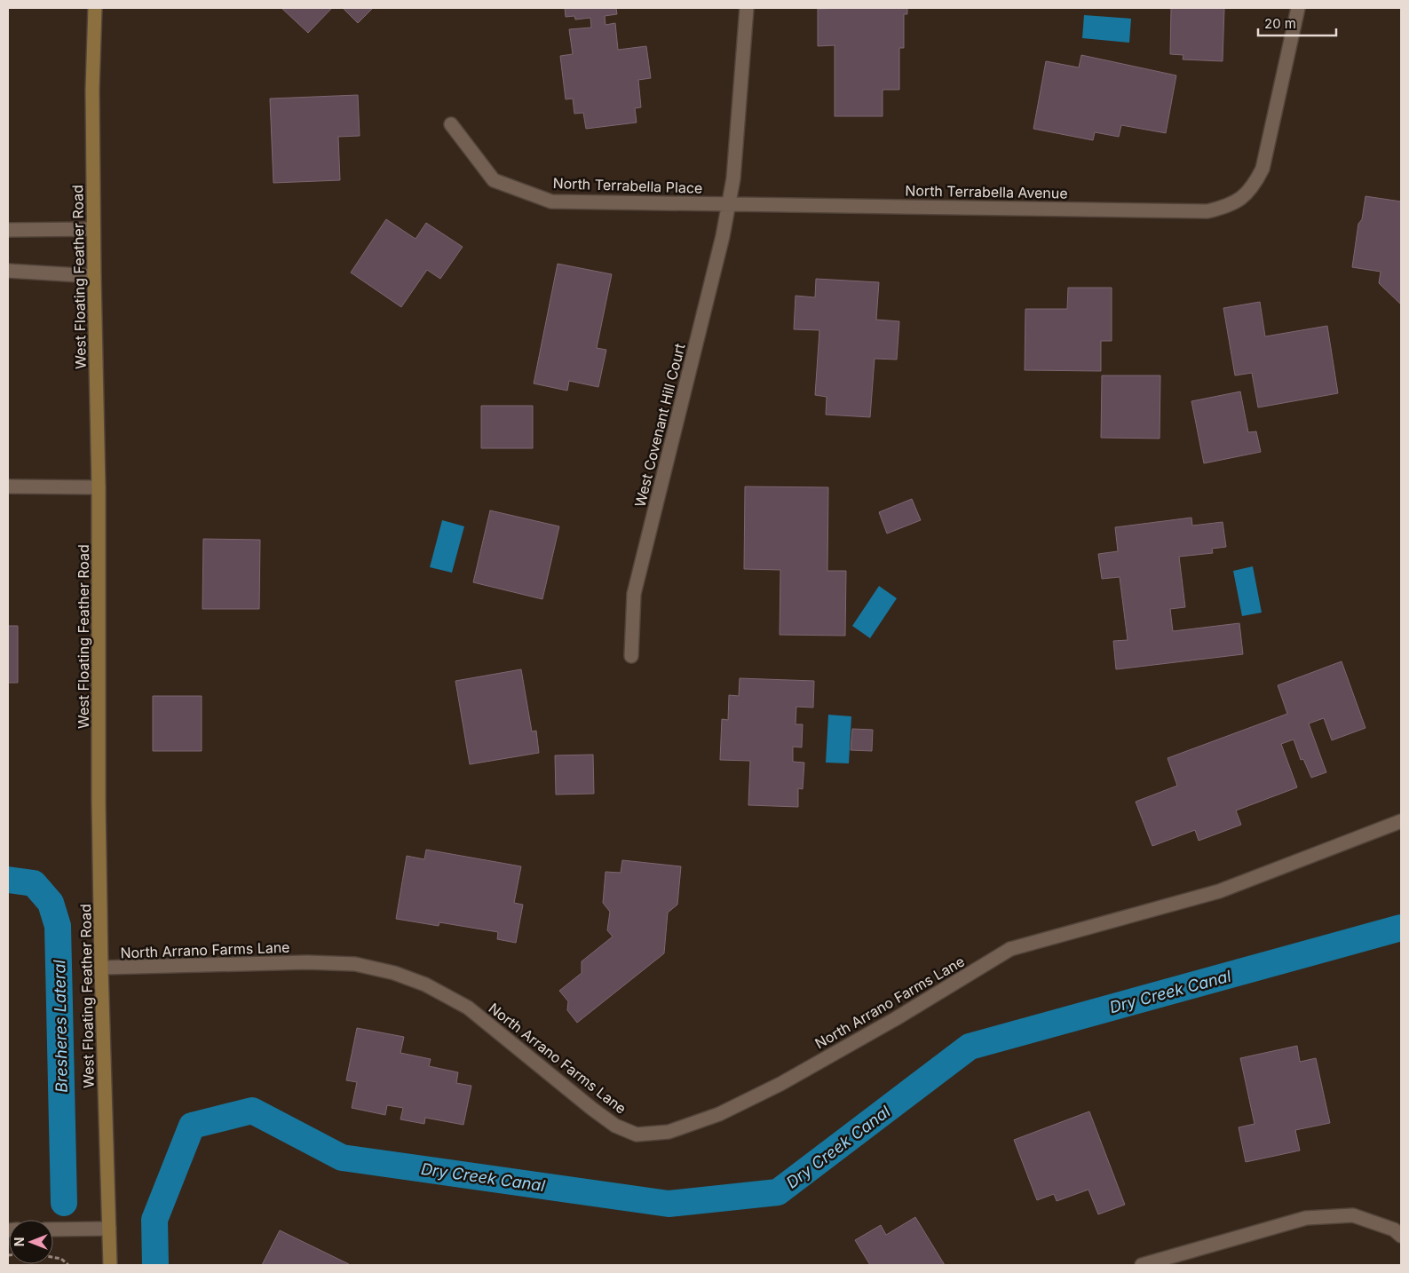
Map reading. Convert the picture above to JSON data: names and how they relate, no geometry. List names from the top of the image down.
{
  "streets": {
    "main road": ["West Floating Feather Road"],
    "street": [
      "North Terrabella Place",
      "North Terrabella Avenue",
      "West Covenant Hill Court",
      "North Arrano Farms Lane"
    ]
  },
  "crossings": [
    ["North Terrabella Place", "North Terrabella Avenue"],
    ["North Terrabella Place", "West Covenant Hill Court"],
    ["North Terrabella Avenue", "West Covenant Hill Court"],
    ["West Floating Feather Road", "North Arrano Farms Lane"]
  ],
  "water": ["Dry Creek Canal", "Bresheres Lateral"],
  "scale_bar": "20 m",
  "north": "left"
}
